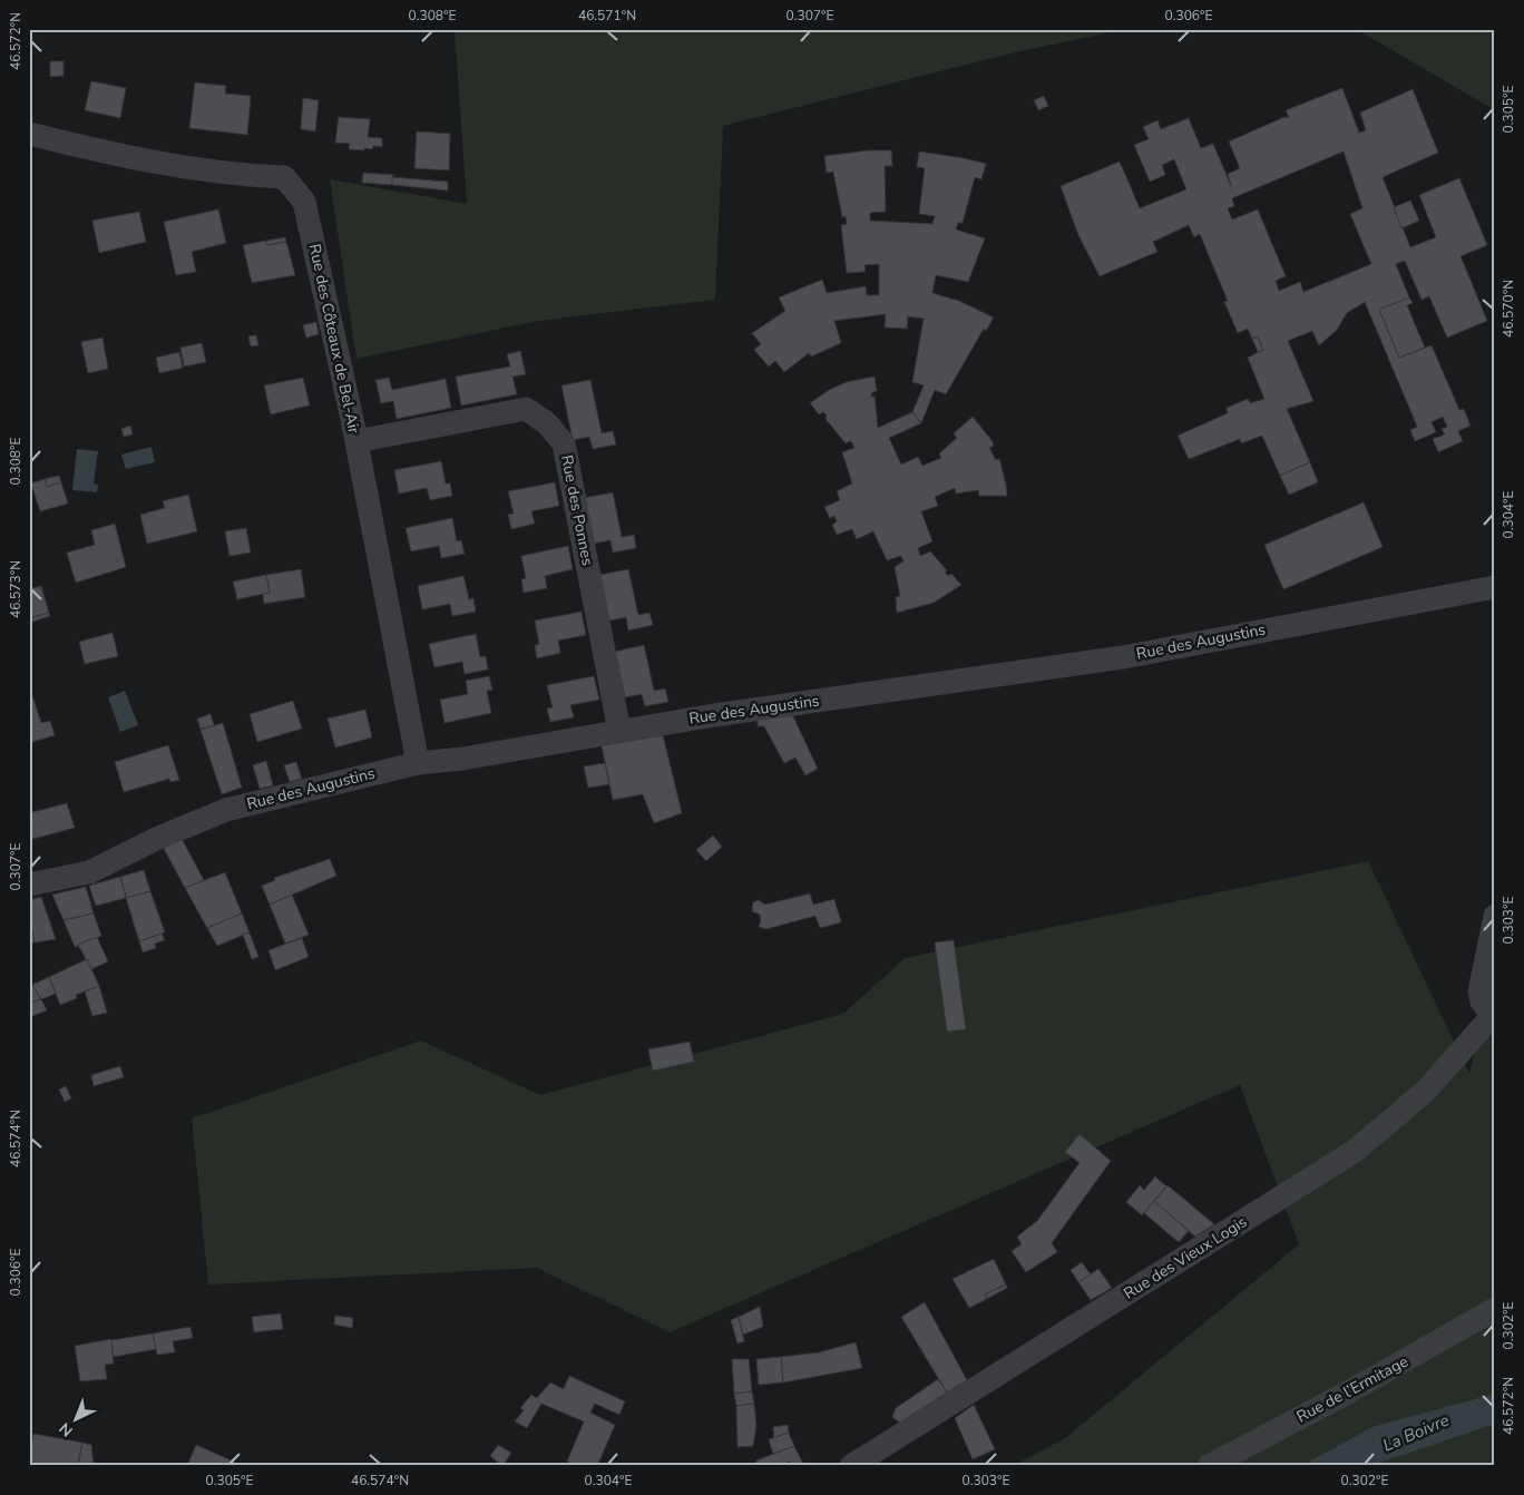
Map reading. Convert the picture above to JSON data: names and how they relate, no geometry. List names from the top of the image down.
{
  "streets": {
    "street": [
      "Rue des Côteaux de Bel-Air",
      "Rue des Ponnes",
      "Rue des Augustins",
      "Rue des Vieux Logis",
      "Rue de l’Ermitage"
    ]
  },
  "crossings": [
    ["Rue des Côteaux de Bel-Air", "Rue des Ponnes"],
    ["Rue des Côteaux de Bel-Air", "Rue des Augustins"],
    ["Rue des Ponnes", "Rue des Augustins"]
  ],
  "water": ["La Boivre"],
  "north": "bottom left",
  "coordinates": [
    "0.308°E",
    "46.571°N",
    "0.307°E",
    "0.306°E",
    "46.572°N",
    "0.305°E",
    "46.570°N",
    "0.304°E",
    "46.573°N",
    "0.303°E",
    "46.574°N",
    "0.302°E"
  ]
}
